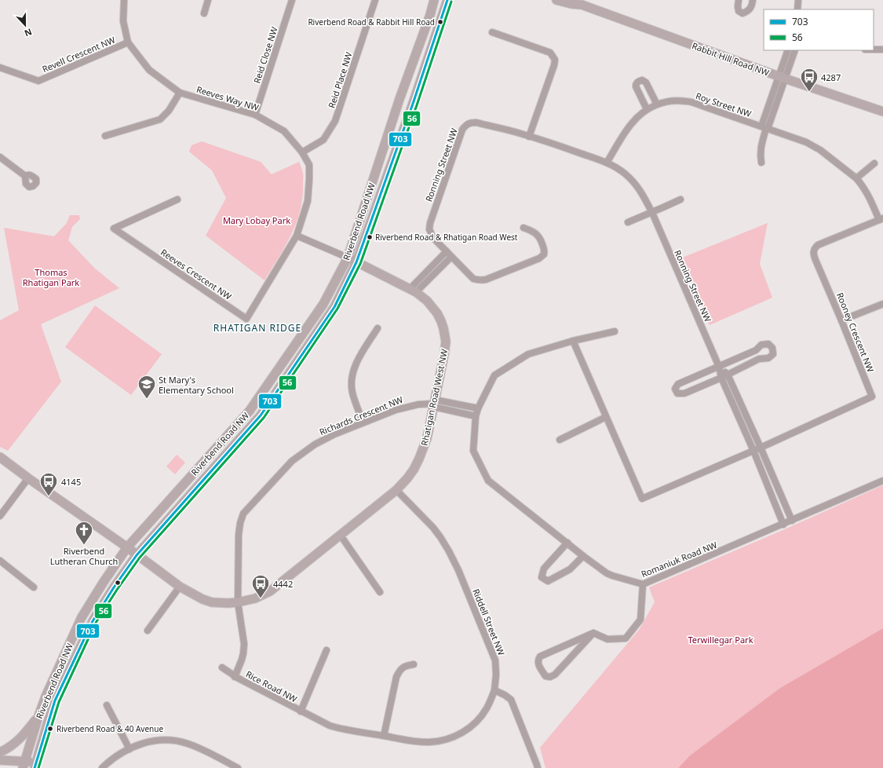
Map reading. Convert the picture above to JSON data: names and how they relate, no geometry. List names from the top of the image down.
{
  "streets": {
    "main road": ["Rabbit Hill Road NW", "Riverbend Road NW", "Rhatigan Road West NW"],
    "street": [
      "Revell Crescent NW",
      "Reid Close NW",
      "Reid Place NW",
      "Reeves Way NW",
      "Roy Street NW",
      "Ronning Street NW",
      "Reeves Crescent NW",
      "Rooney Crescent NW",
      "Richards Crescent NW",
      "Romaniuk Road NW",
      "Riddell Street NW",
      "Rice Road NW"
    ]
  },
  "crossings": [
    ["Revell Crescent NW", "Reeves Way NW"],
    ["Reid Close NW", "Reeves Way NW"],
    ["Reid Place NW", "Reeves Way NW"],
    ["Reeves Way NW", "Reeves Crescent NW"],
    ["Roy Street NW", "Ronning Street NW"],
    ["Roy Street NW", "Rooney Crescent NW"],
    ["Ronning Street NW", "Rooney Crescent NW"],
    ["Ronning Street NW", "Romaniuk Road NW"],
    ["Riverbend Road NW", "Rhatigan Road West NW"],
    ["Rhatigan Road West NW", "Richards Crescent NW"],
    ["Rhatigan Road West NW", "Riddell Street NW"],
    ["Rhatigan Road West NW", "Rice Road NW"],
    ["Richards Crescent NW", "Rice Road NW"],
    ["Riddell Street NW", "Rice Road NW"]
  ],
  "districts": ["RHATIGAN RIDGE"],
  "parks": ["Mary Lobay Park", "Thomas Rhatigan Park", "Terwillegar Park"],
  "places": {
    "other": ["Riverbend Road & Rabbit Hill Road", "Riverbend Road & Rhatigan Road West", "Riverbend Road & 40 Avenue"],
    "bus stop": ["4287", "4145", "4442"],
    "school or university": ["St Mary's Elementary School"],
    "church": ["Riverbend Lutheran Church"]
  },
  "lines": ["transit line 703", "transit line 56"],
  "legend": ["703", "56"],
  "north": "bottom"
}
